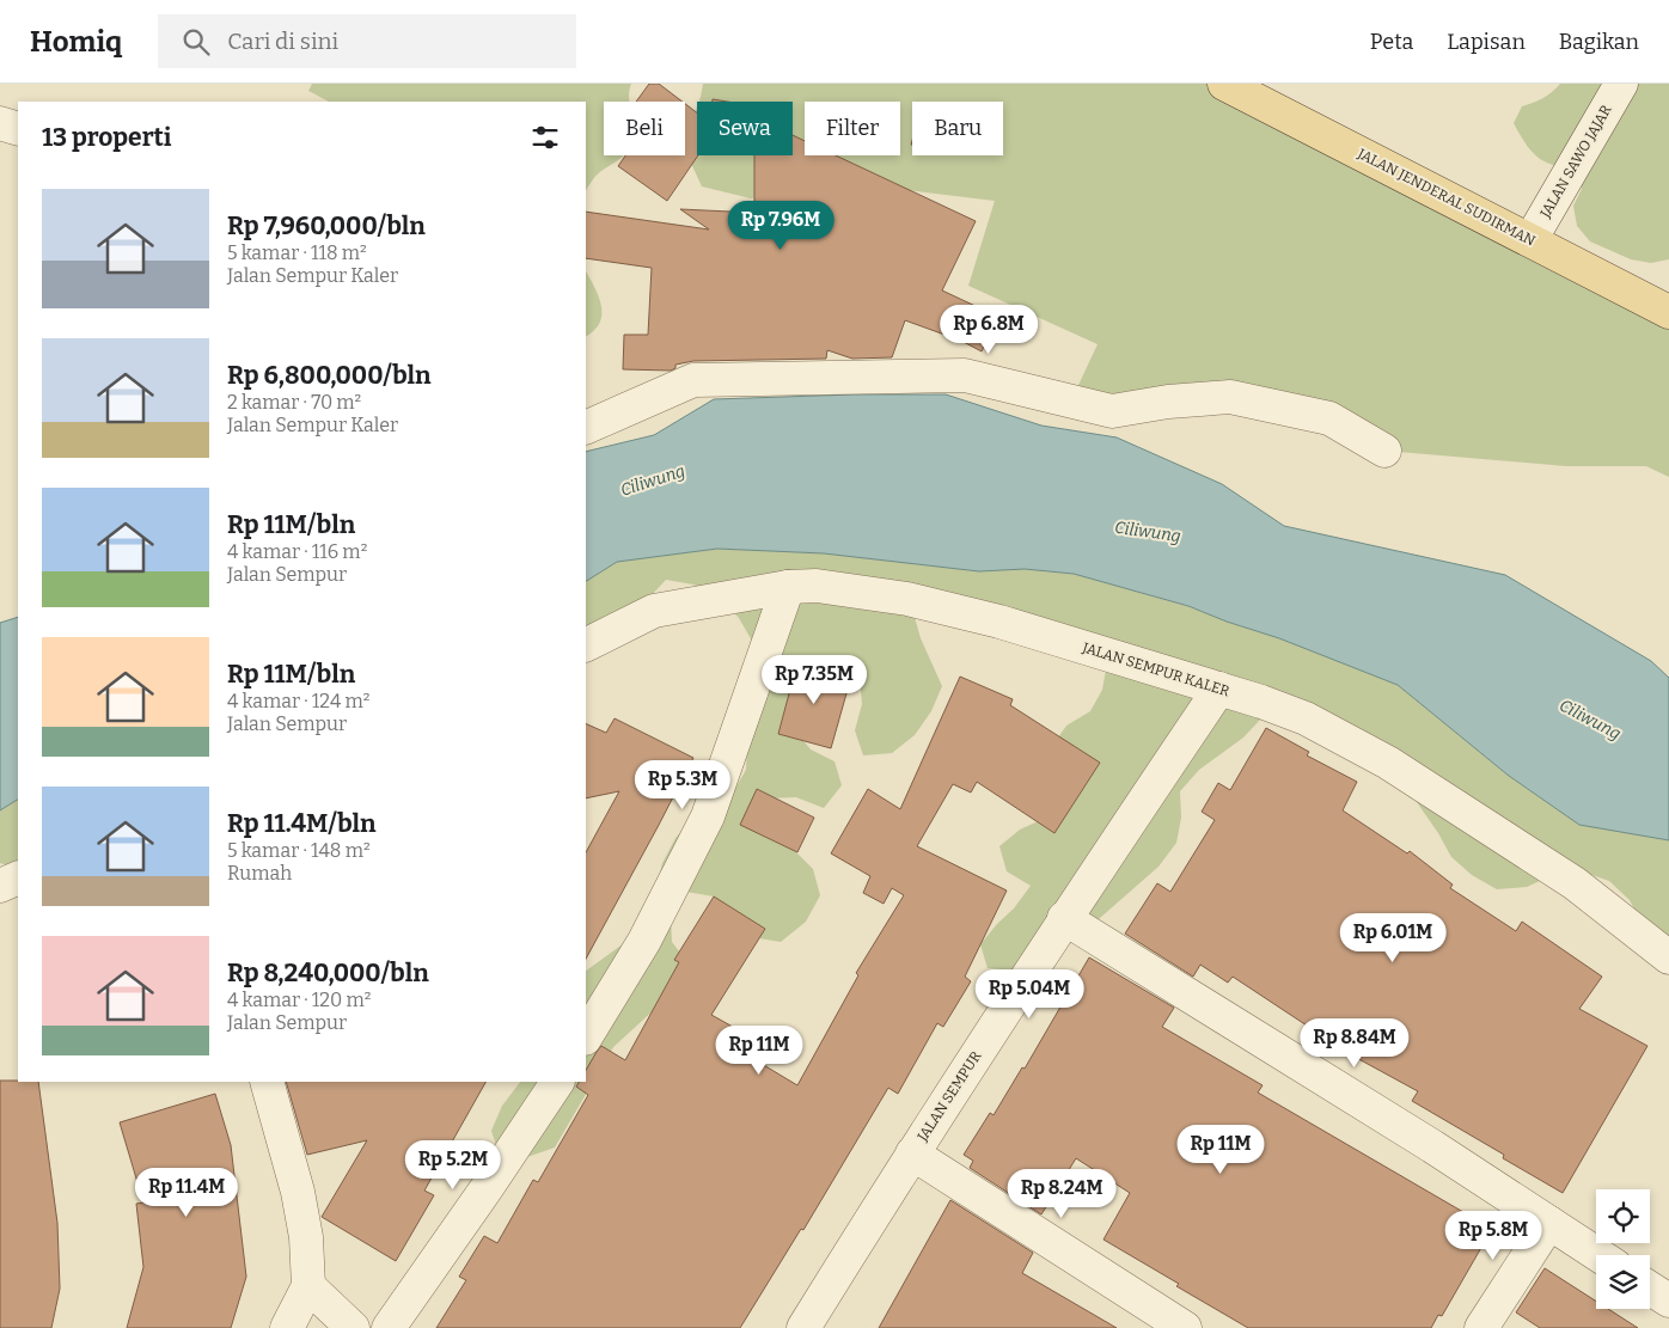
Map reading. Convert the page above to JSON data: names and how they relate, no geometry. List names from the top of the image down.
{
  "streets": {
    "main road": ["JALAN JENDERAL SUDIRMAN"],
    "street": ["JALAN SAWO JAJAR", "JALAN SEMPUR KALER", "JALAN SEMPUR"]
  },
  "crossings": [
    ["JALAN SAWO JAJAR", "JALAN JENDERAL SUDIRMAN"],
    ["JALAN SEMPUR KALER", "JALAN SEMPUR"]
  ],
  "water": ["Ciliwung"],
  "page": {
    "header": "Homiq",
    "search": "Cari di sini",
    "nav": ["Peta", "Lapisan", "Bagikan"],
    "chip": [
      "Beli",
      "Sewa",
      "Filter",
      "Baru"
    ],
    "heading": "13 properti",
    "list": [
      {
        "name": "Rp 7,960,000/bln",
        "note": "5 kamar · 118 m² · Jalan Sempur Kaler"
      },
      {
        "name": "Rp 6,800,000/bln",
        "note": "2 kamar · 70 m² · Jalan Sempur Kaler"
      },
      {
        "name": "Rp 11M/bln",
        "note": "4 kamar · 116 m² · Jalan Sempur"
      },
      {
        "name": "Rp 11M/bln",
        "note": "4 kamar · 124 m² · Jalan Sempur"
      },
      {
        "name": "Rp 11.4M/bln",
        "note": "5 kamar · 148 m² · Rumah"
      },
      {
        "name": "Rp 8,240,000/bln",
        "note": "4 kamar · 120 m² · Jalan Sempur"
      }
    ],
    "price": [
      "Rp 7.96M",
      "Rp 6.8M",
      "Rp 7.35M",
      "Rp 5.3M",
      "Rp 6.01M",
      "Rp 5.04M",
      "Rp 8.84M",
      "Rp 11M",
      "Rp 11M",
      "Rp 5.2M",
      "Rp 11.4M",
      "Rp 8.24M",
      "Rp 5.8M"
    ]
  }
}
